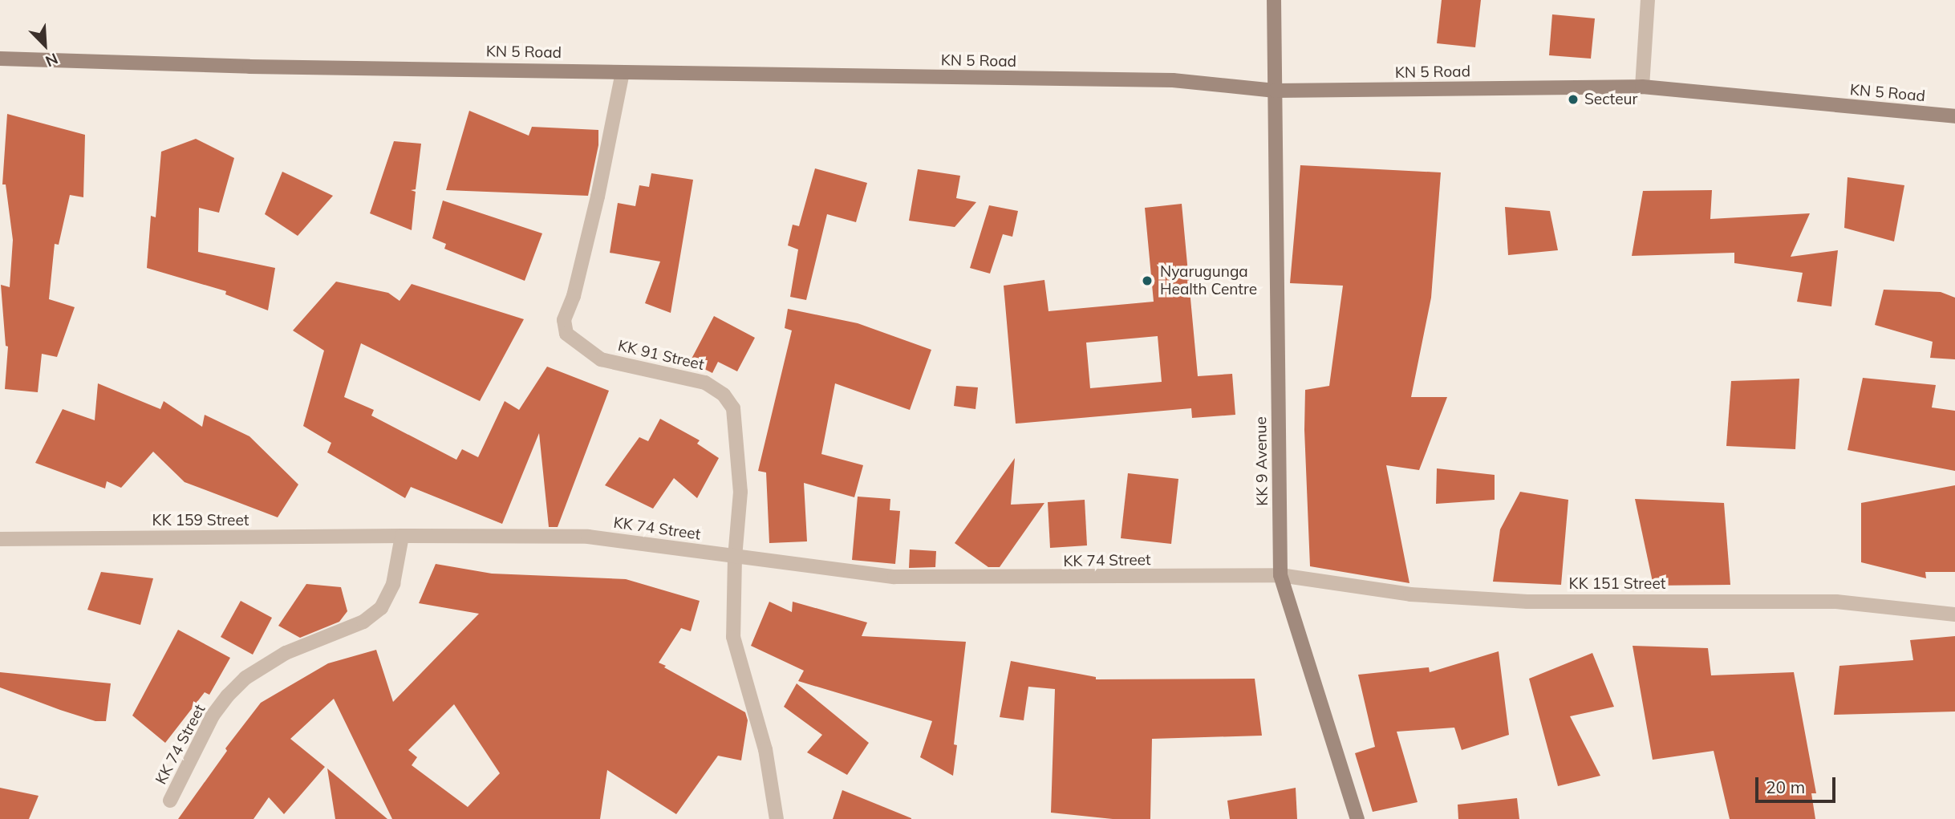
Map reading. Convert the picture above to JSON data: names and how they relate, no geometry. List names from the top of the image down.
{
  "streets": {
    "main road": ["KN 5 Road", "KK 9 Avenue"],
    "street": [
      "KK 91 Street",
      "KK 159 Street",
      "KK 74 Street",
      "KK 151 Street"
    ]
  },
  "crossings": [
    ["KN 5 Road", "KK 91 Street"],
    ["KN 5 Road", "KK 9 Avenue"],
    ["KK 91 Street", "KK 74 Street"],
    ["KK 9 Avenue", "KK 74 Street"],
    ["KK 9 Avenue", "KK 151 Street"],
    ["KK 159 Street", "KK 74 Street"],
    ["KK 74 Street", "KK 151 Street"]
  ],
  "places": ["Secteur", "Nyarugunga Health Centre"],
  "scale_bar": "20 m",
  "north": "bottom right"
}
